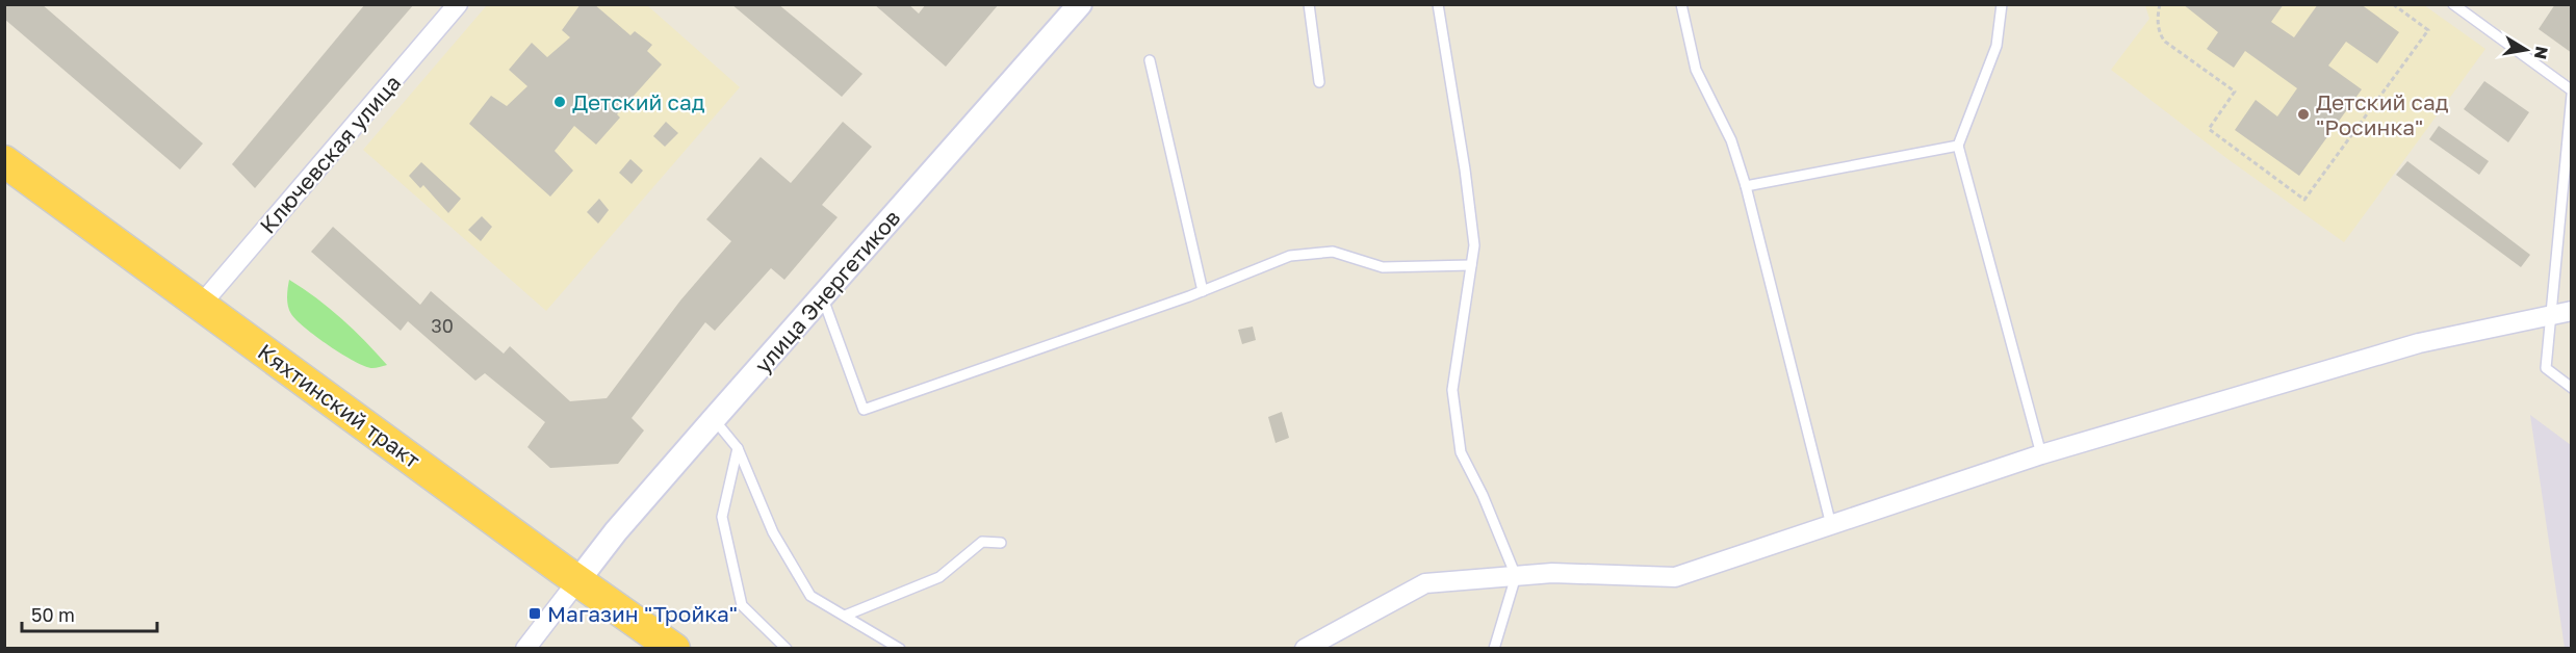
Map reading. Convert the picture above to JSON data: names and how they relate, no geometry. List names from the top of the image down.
{
  "streets": {
    "highway": ["Кяхтинский тракт"],
    "street": ["Ключевская улица", "улица Энергетиков"]
  },
  "crossings": [
    ["Ключевская улица", "Кяхтинский тракт"],
    ["улица Энергетиков", "Кяхтинский тракт"]
  ],
  "places": {
    "other": ["Детский сад", "Детский сад \"Росинка\""],
    "transit": ["Магазин \"Тройка\""]
  },
  "house_numbers": ["30"],
  "scale_bar": "50 m",
  "north": "right"
}
